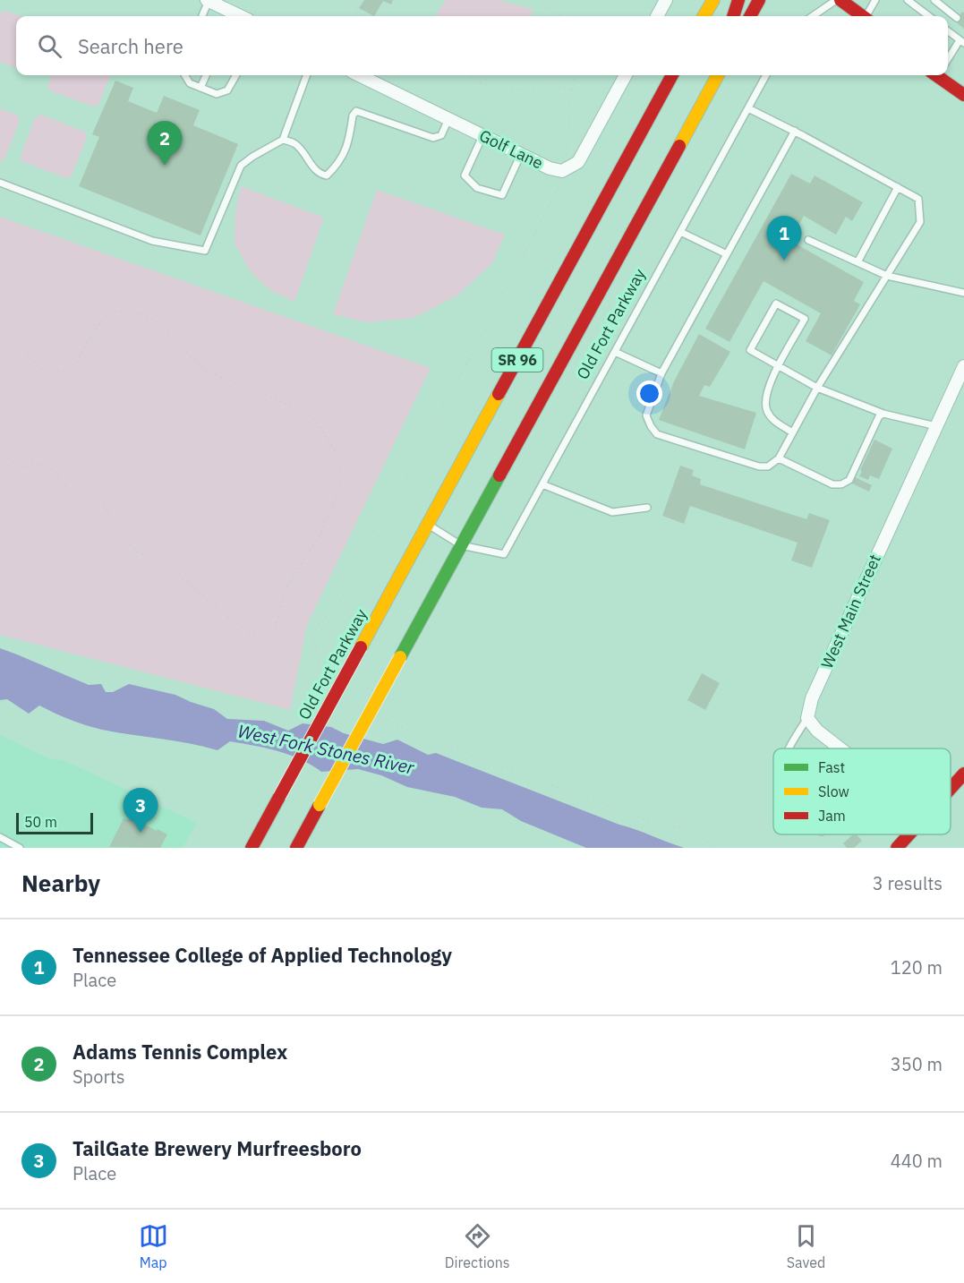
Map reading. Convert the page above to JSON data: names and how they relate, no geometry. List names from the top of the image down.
{
  "streets": {
    "main road": ["Old Fort Parkway", "SR 96"],
    "street": ["Golf Lane", "West Main Street"]
  },
  "water": ["West Fork Stones River"],
  "legend": ["Fast", "Slow", "Jam"],
  "scale_bar": "50 m",
  "page": {
    "search": "Search here",
    "pins": ["2", "1", "3"],
    "scale": "50 m",
    "heading": ["Nearby", "3 results"],
    "list": [
      {
        "mark": "1",
        "name": "Tennessee College of Applied Technology",
        "note": "Place",
        "value": "120 m"
      },
      {
        "mark": "2",
        "name": "Adams Tennis Complex",
        "note": "Sports",
        "value": "350 m"
      },
      {
        "mark": "3",
        "name": "TailGate Brewery Murfreesboro",
        "note": "Place",
        "value": "440 m"
      }
    ],
    "nav": ["Map", "Directions", "Saved"]
  }
}
